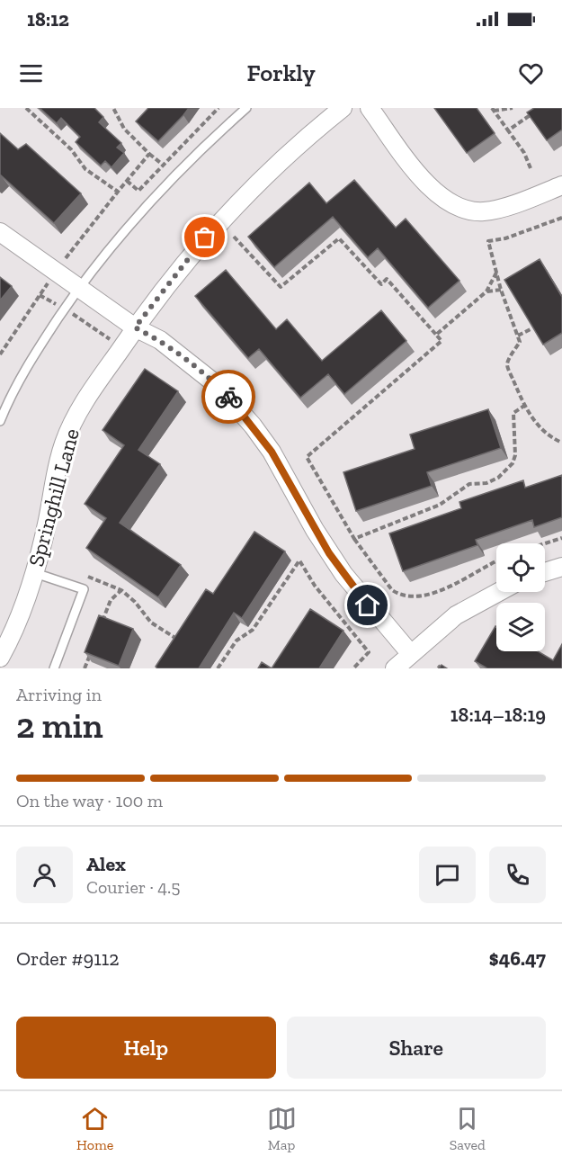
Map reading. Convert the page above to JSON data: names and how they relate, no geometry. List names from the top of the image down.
{
  "streets": {
    "street": ["Springhill Lane"]
  },
  "page": {
    "status": "18:12",
    "header": "Forkly",
    "heading": ["2 min", "Arriving in", "18:14–18:19"],
    "panel": [
      "Alex",
      "Courier · 4.5",
      "Order #9112",
      "$46.47"
    ],
    "bar": "On the way · 100 m",
    "buttons": ["Help", "Share"],
    "tabs": ["Home", "Map", "Saved"]
  }
}
